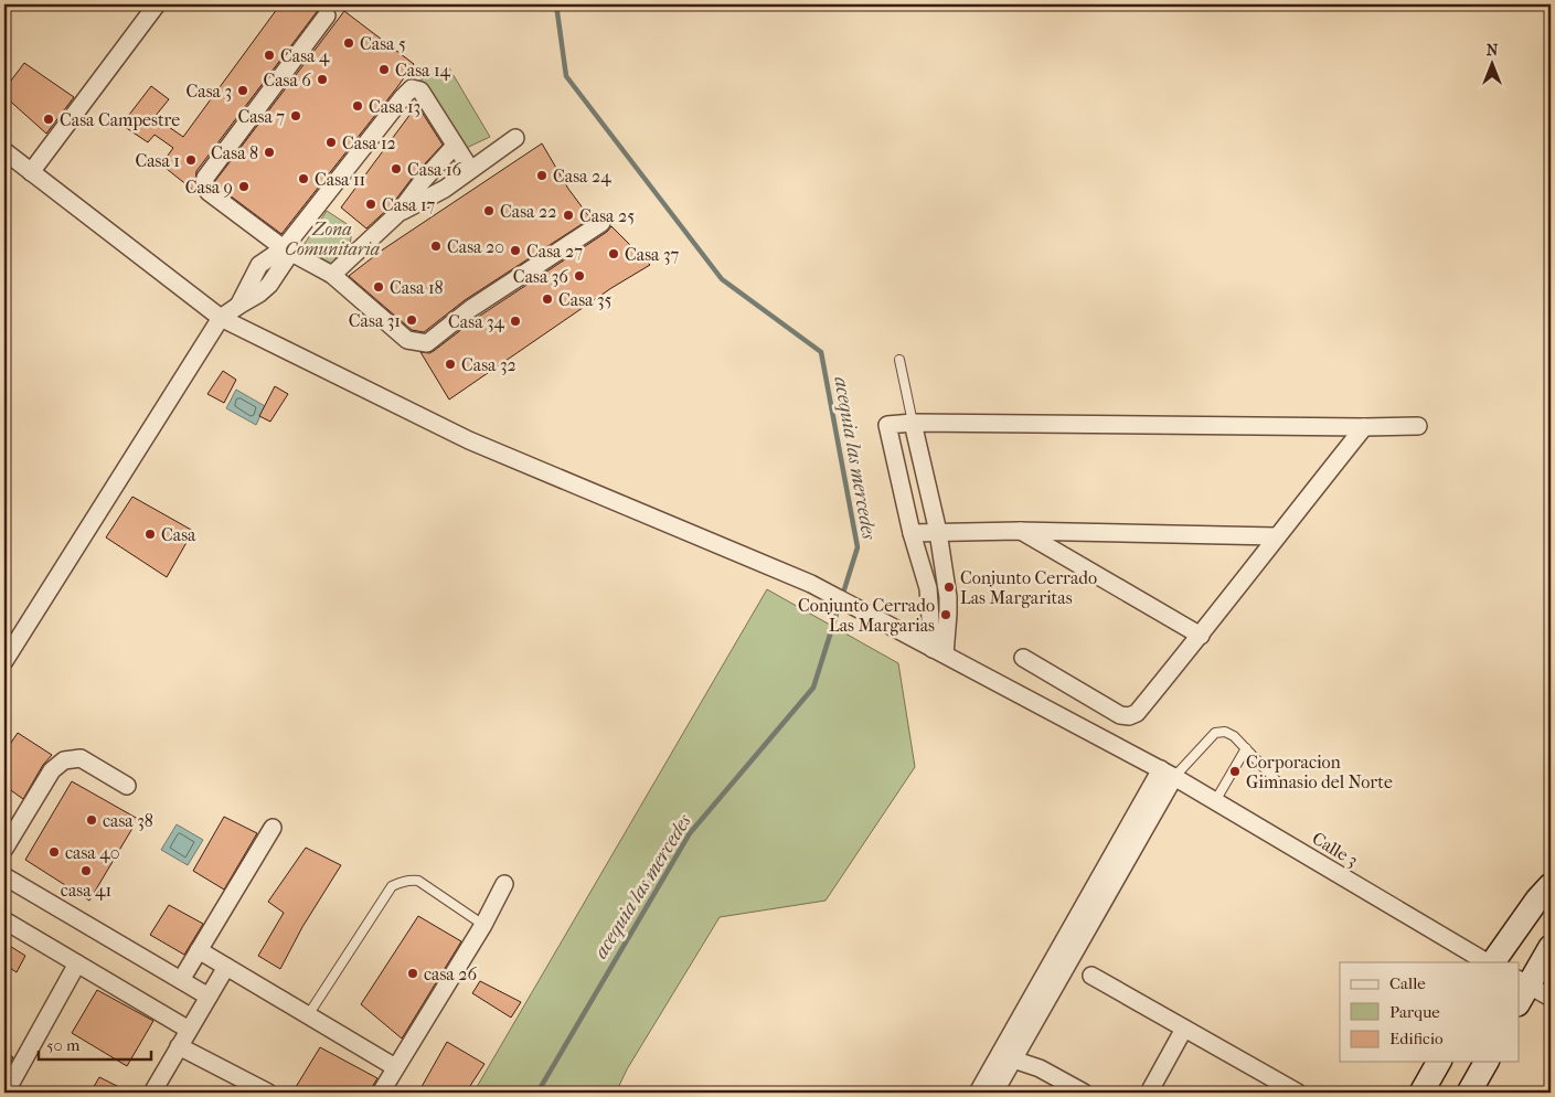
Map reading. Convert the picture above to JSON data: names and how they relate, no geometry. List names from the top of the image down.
{
  "streets": {
    "street": ["Calle 3"]
  },
  "water": ["acequia las mercedes"],
  "parks": ["Zona Comunitaria"],
  "places": [
    "Casa 5",
    "Casa 4",
    "Casa 14",
    "Casa 6",
    "Casa 3",
    "Casa 13",
    "Casa 7",
    "Casa Campestre",
    "Casa 12",
    "Casa 8",
    "Casa 1",
    "Casa 16",
    "Casa 24",
    "Casa 11",
    "Casa 9",
    "Casa 17",
    "Casa 22",
    "Casa 25",
    "Casa 20",
    "Casa 27",
    "Casa 37",
    "Casa 36",
    "Casa 18",
    "Casa 35",
    "Casa 31",
    "Casa 34",
    "Casa 32",
    "Casa",
    "Conjunto Cerrado Las Margaritas",
    "Conjunto Cerrado Las Margarias",
    "Corporacion Gimnasio del Norte",
    "casa 38",
    "casa 40",
    "casa 41",
    "casa 26"
  ],
  "legend": ["Calle", "Parque", "Edificio"],
  "scale_bar": "50 m",
  "north": "top"
}
